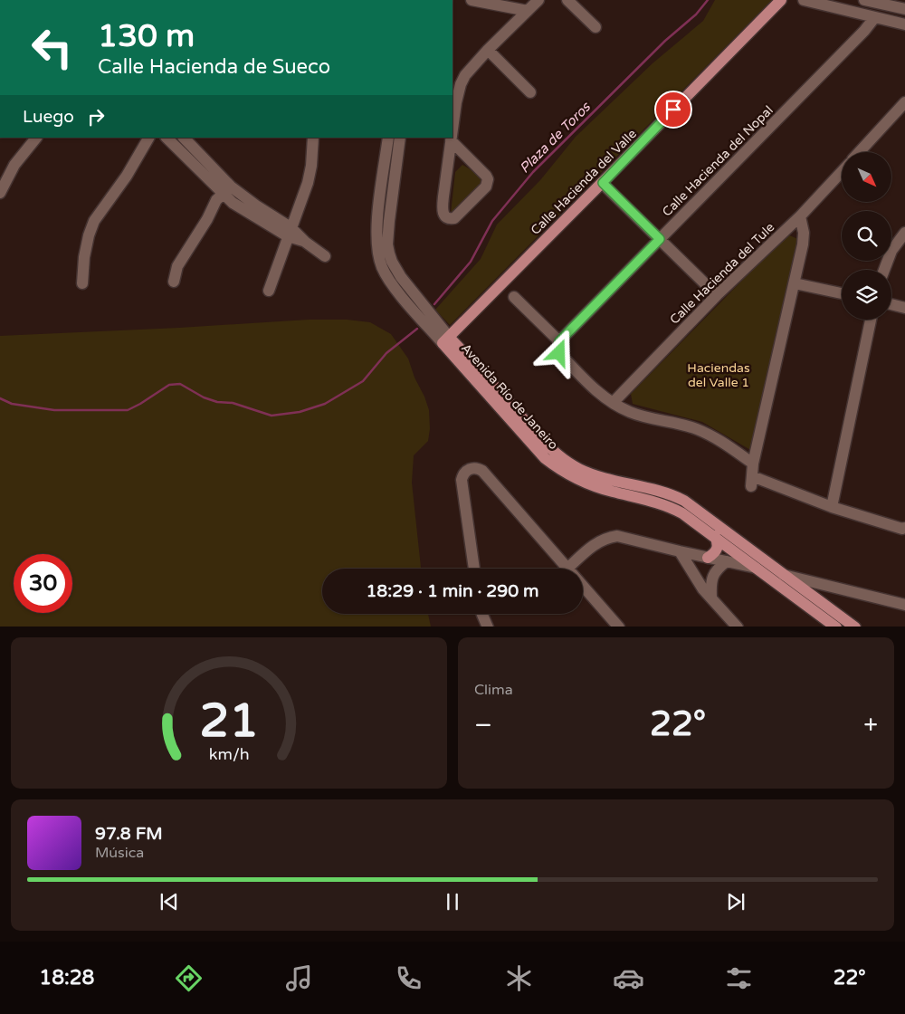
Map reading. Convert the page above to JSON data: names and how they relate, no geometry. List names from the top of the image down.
{
  "streets": {
    "main road": ["Calle Hacienda del Valle", "Avenida Río de Janeiro"],
    "street": ["Calle Hacienda del Nopal", "Calle Hacienda del Tule"]
  },
  "crossings": [
    ["Calle Hacienda del Valle", "Avenida Río de Janeiro"]
  ],
  "water": ["Plaza de Toros"],
  "parks": ["Haciendas del Valle 1"],
  "north": "bottom right",
  "page": {
    "turn": ["130 m", "Calle Hacienda de Sueco"],
    "then": "Luego",
    "limit": "30",
    "trip": "18:29 · 1 min · 290 m",
    "tile": "Clima",
    "heat": ["−", "22°", "+"],
    "song": ["97.8 FM", "Música"],
    "tabs": ["18:28", "22°"],
    "gauge": ["21", "km/h"]
  }
}
